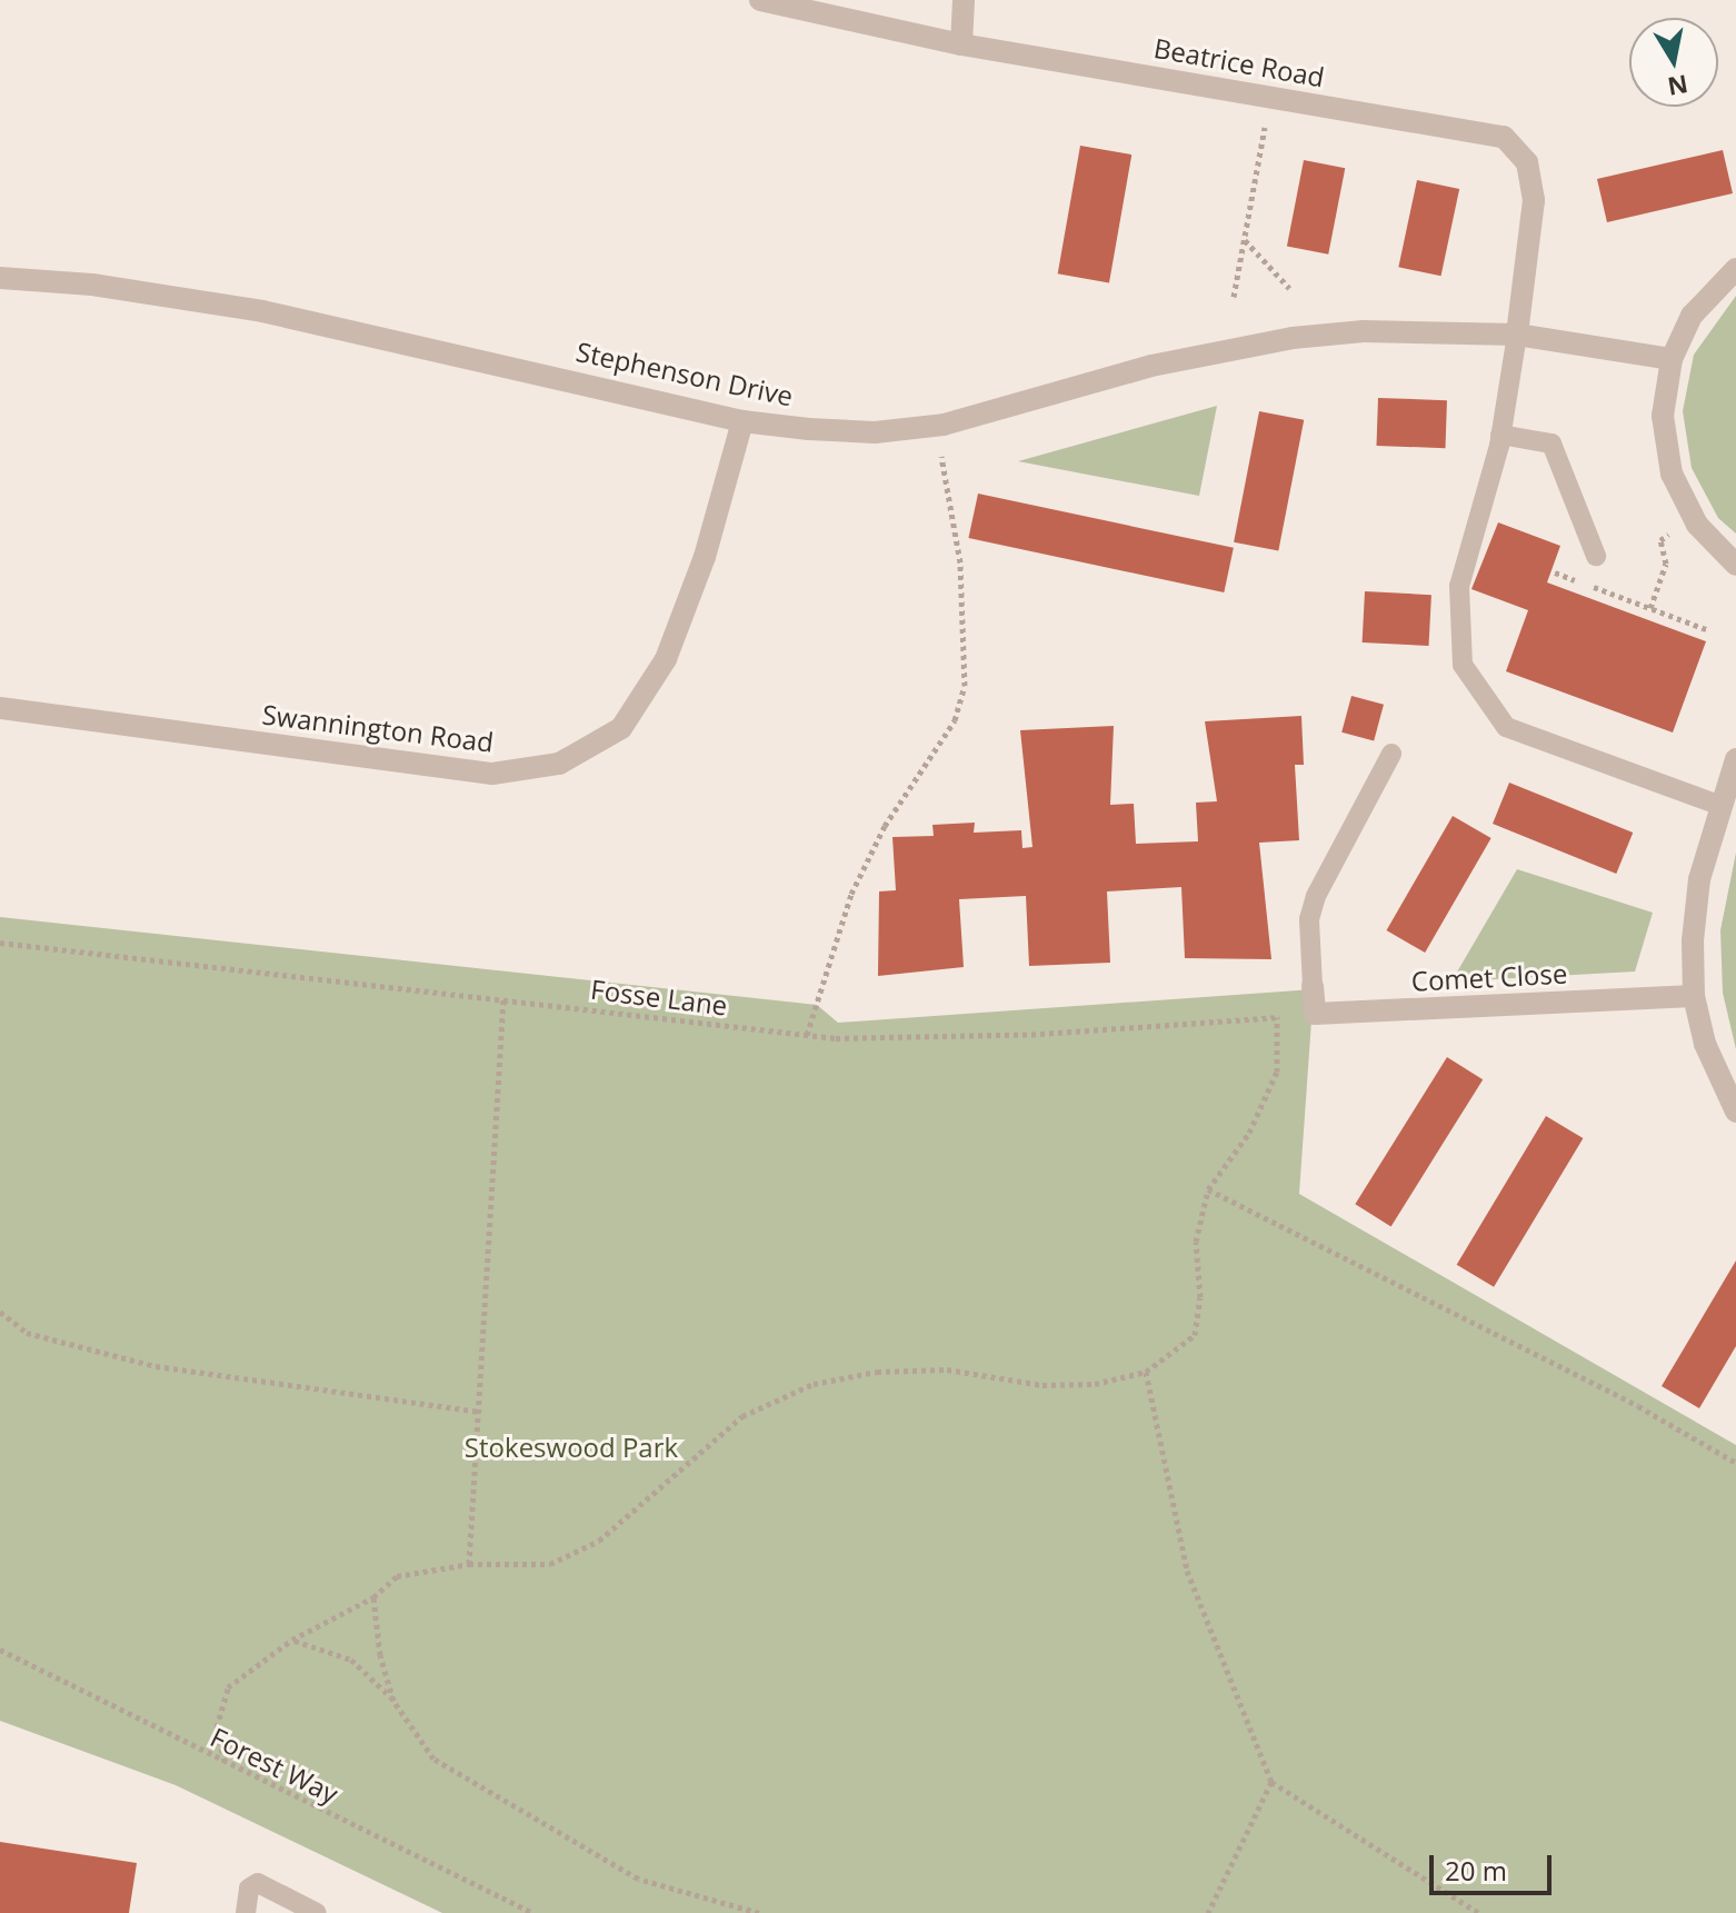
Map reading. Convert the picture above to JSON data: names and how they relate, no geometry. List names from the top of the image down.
{
  "streets": {
    "street": [
      "Beatrice Road",
      "Stephenson Drive",
      "Swannington Road",
      "Comet Close"
    ],
    "path": ["Fosse Lane", "Forest Way"]
  },
  "crossings": [
    ["Beatrice Road", "Stephenson Drive"],
    ["Stephenson Drive", "Swannington Road"],
    ["Comet Close", "Fosse Lane"]
  ],
  "parks": ["Stokeswood Park"],
  "scale_bar": "20 m",
  "north": "bottom"
}
